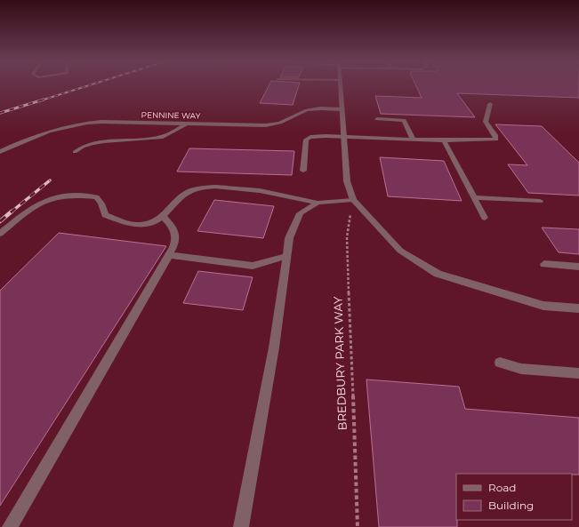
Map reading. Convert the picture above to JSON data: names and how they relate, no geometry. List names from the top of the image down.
{
  "streets": {
    "street": ["PENNINE WAY"],
    "path": ["BREDBURY PARK WAY"]
  },
  "legend": ["Road", "Building"]
}
